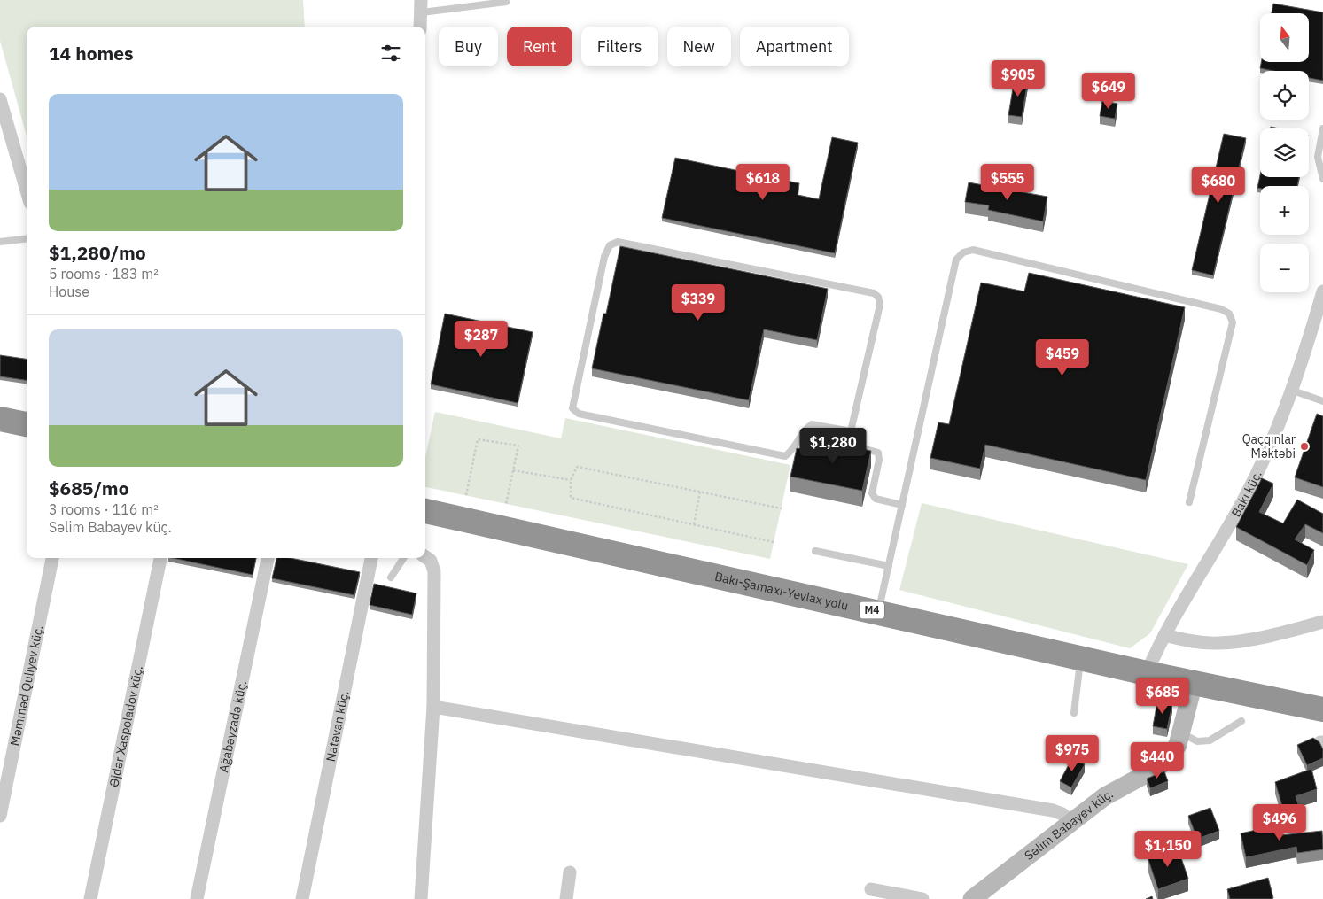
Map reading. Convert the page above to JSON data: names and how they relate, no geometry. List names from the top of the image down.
{
  "streets": {
    "highway": ["Bakı-Şamaxı-Yevlax yolu", "M4"],
    "street": [
      "Bakı küç.",
      "Məmməd Quliyev küç.",
      "Əjdər Xaspoladov küç.",
      "Ağabəyzadə küç.",
      "Natəvan küç.",
      "Səlim Babayev küç."
    ]
  },
  "crossings": [
    ["Bakı küç.", "Bakı-Şamaxı-Yevlax yolu"],
    ["Bakı-Şamaxı-Yevlax yolu", "Səlim Babayev küç."]
  ],
  "places": ["Qaçqınlar Məktəbi"],
  "north": "top",
  "page": {
    "map_buttons": ["+", "−"],
    "chip": [
      "Buy",
      "Rent",
      "Filters",
      "New",
      "Apartment"
    ],
    "heading": "14 homes",
    "price": [
      "$905",
      "$649",
      "$618",
      "$555",
      "$680",
      "$339",
      "$287",
      "$459",
      "$1,280",
      "$685",
      "$975",
      "$440",
      "$496",
      "$1,150"
    ],
    "list": [
      {
        "name": "$1,280/mo",
        "note": "5 rooms · 183 m² · House"
      },
      {
        "name": "$685/mo",
        "note": "3 rooms · 116 m² · Səlim Babayev küç."
      }
    ]
  }
}
